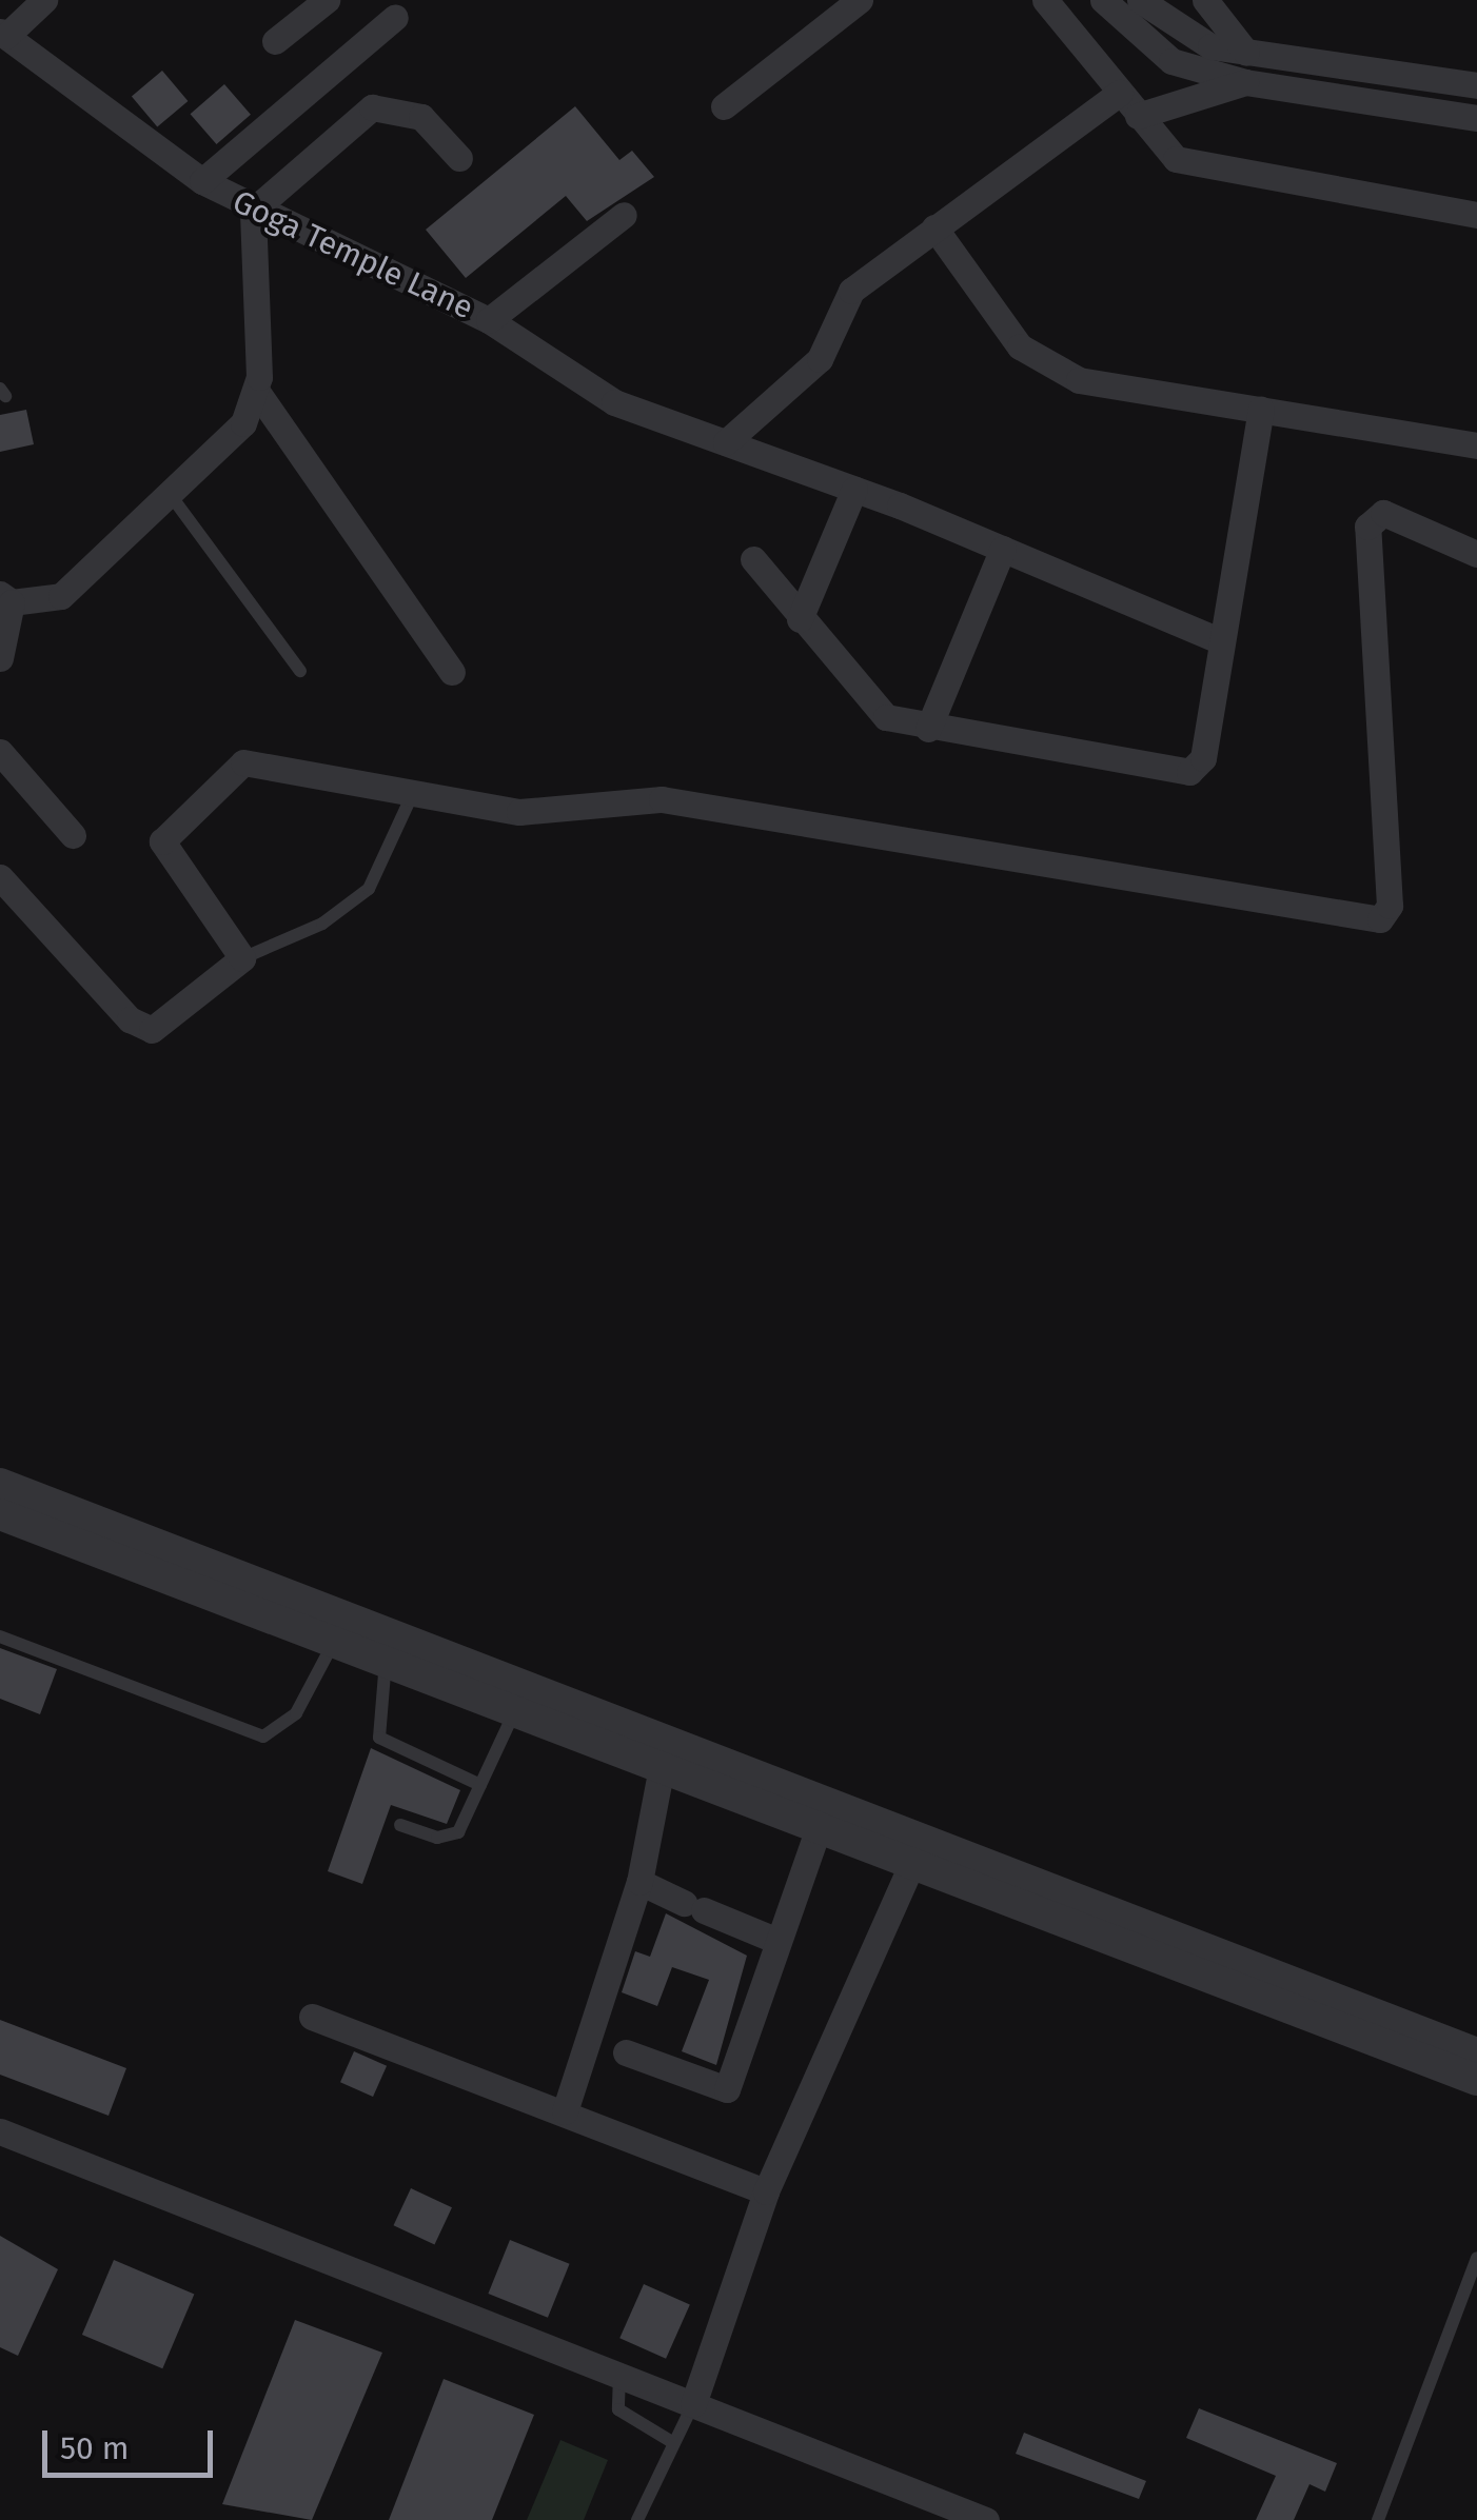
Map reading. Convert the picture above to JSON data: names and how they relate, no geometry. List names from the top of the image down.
{
  "streets": {
    "street": ["Goga Temple Lane"]
  },
  "scale_bar": "50 m"
}
